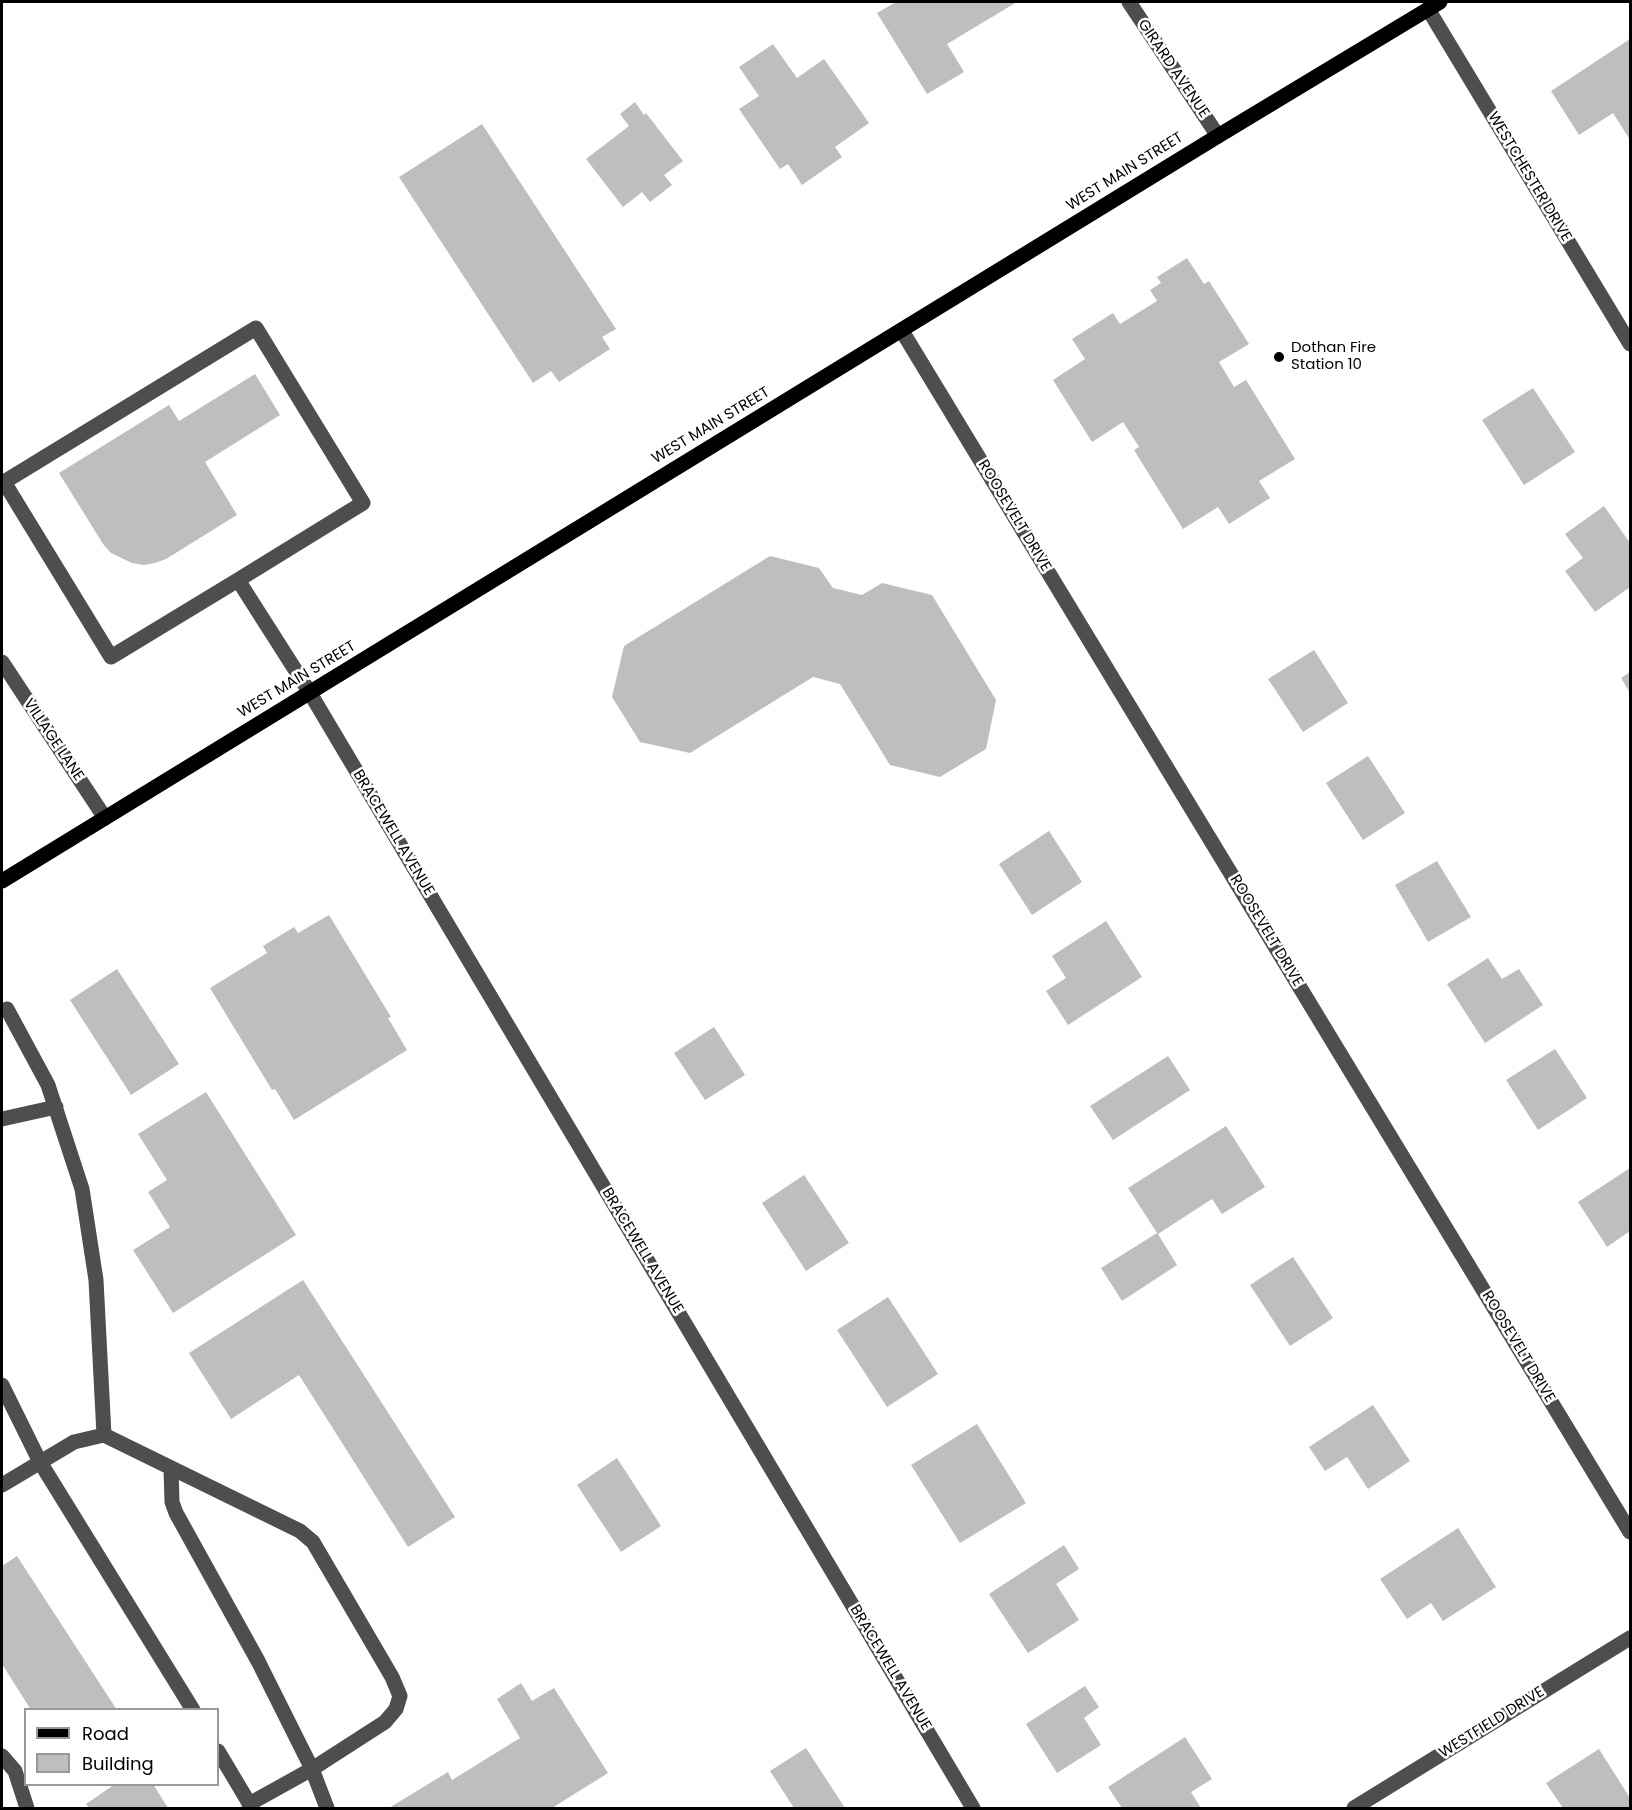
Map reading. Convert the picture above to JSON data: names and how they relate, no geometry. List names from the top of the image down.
{
  "streets": {
    "main road": ["WEST MAIN STREET"],
    "street": [
      "GIRARD AVENUE",
      "WESTCHESTER DRIVE",
      "ROOSEVELT DRIVE",
      "VILLAGE LANE",
      "BRACEWELL AVENUE",
      "WESTFIELD DRIVE"
    ]
  },
  "crossings": [
    ["GIRARD AVENUE", "WEST MAIN STREET"],
    ["WEST MAIN STREET", "WESTCHESTER DRIVE"],
    ["WEST MAIN STREET", "ROOSEVELT DRIVE"],
    ["WEST MAIN STREET", "VILLAGE LANE"],
    ["WEST MAIN STREET", "BRACEWELL AVENUE"]
  ],
  "places": ["Dothan Fire Station 10"],
  "legend": ["Road", "Building"]
}
